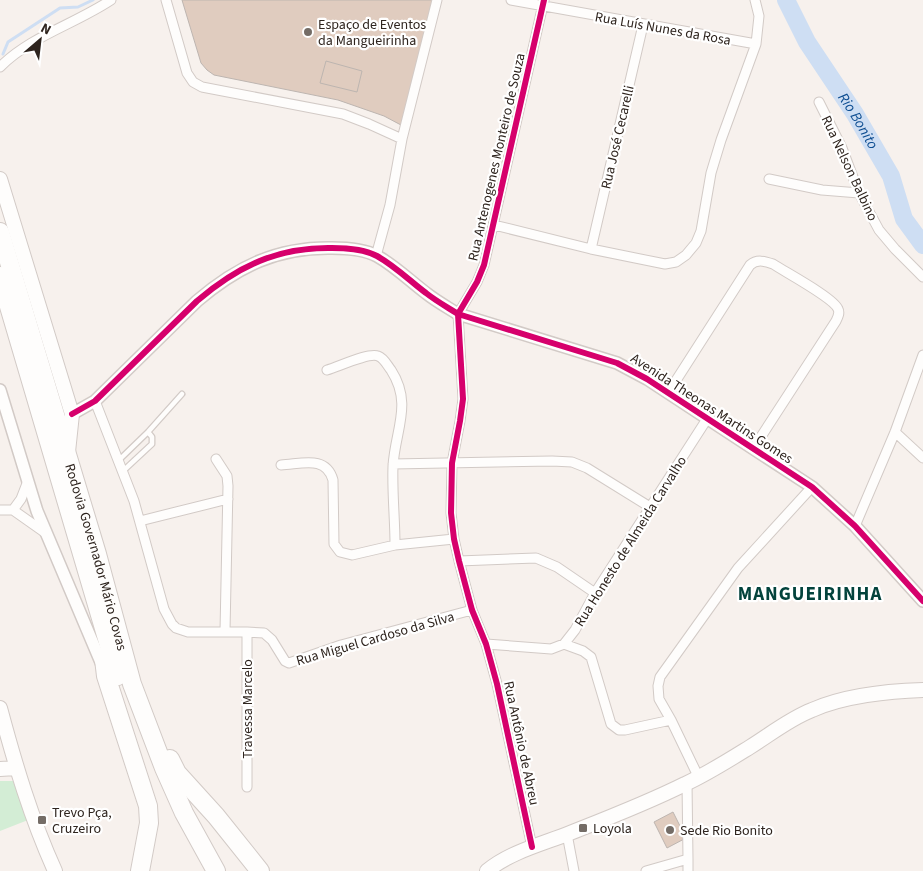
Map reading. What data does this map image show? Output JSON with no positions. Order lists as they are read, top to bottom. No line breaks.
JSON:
{"streets":{"highway":["Rodovia Governador Mário Covas"],"street":["Rua Luís Nunes da Rosa","Rua José Cecarelli","Rua Antenogenes Monteiro de Souza","Rua Nelson Balbino","Avenida Theonas Martins Gomes","Rua Honesto de Almeida Carvalho","Rua Miguel Cardoso da Silva","Travessa Marcelo","Rua Antônio de Abreu"]},"crossings":[["Rua Luís Nunes da Rosa","Rua José Cecarelli"],["Rua Luís Nunes da Rosa","Rua Antenogenes Monteiro de Souza"],["Rua Antenogenes Monteiro de Souza","Avenida Theonas Martins Gomes"],["Rua Antenogenes Monteiro de Souza","Rua Antônio de Abreu"],["Avenida Theonas Martins Gomes","Rua Honesto de Almeida Carvalho"],["Avenida Theonas Martins Gomes","Rua Miguel Cardoso da Silva"],["Avenida Theonas Martins Gomes","Rua Antônio de Abreu"],["Rua Miguel Cardoso da Silva","Travessa Marcelo"],["Rua Miguel Cardoso da Silva","Rua Antônio de Abreu"]],"districts":["MANGUEIRINHA"],"water":["Rio Bonito"],"places":{"other":["Espaço de Eventos da Mangueirinha","Sede Rio Bonito"],"transit":["Trevo Pça, Cruzeiro","Loyola"]},"north":"top right"}
